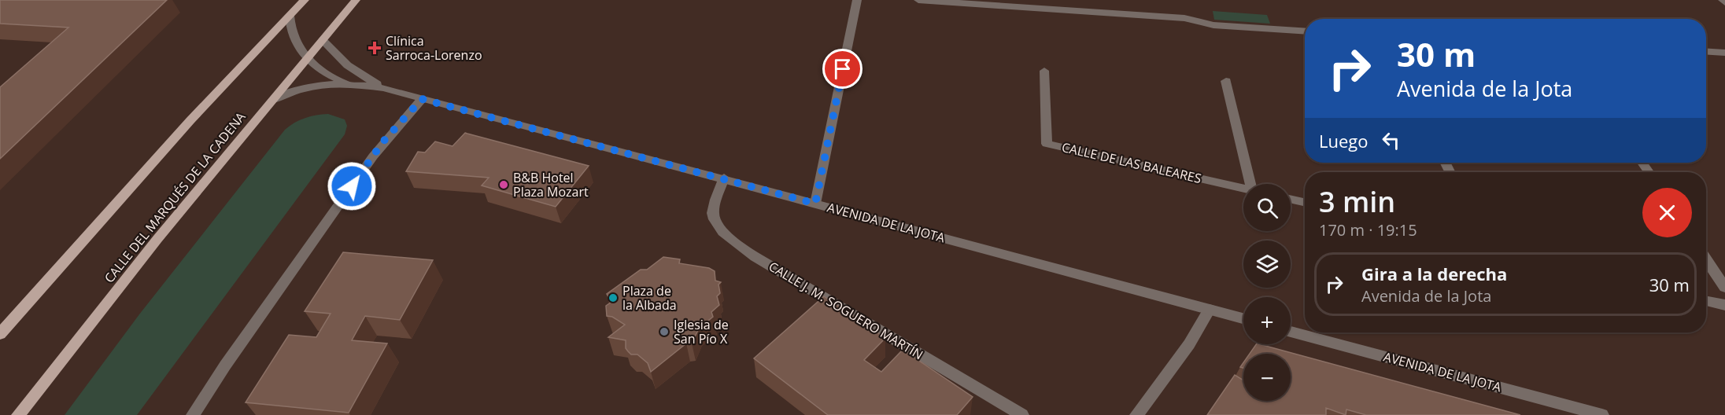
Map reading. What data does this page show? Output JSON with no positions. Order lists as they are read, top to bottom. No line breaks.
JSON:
{"streets":{"main road":["CALLE DEL MARQUÉS DE LA CADENA"],"street":["CALLE DE LAS BALEARES","AVENIDA DE LA JOTA","CALLE J. M. SOGUERO MARTÍN"]},"crossings":[["CALLE DEL MARQUÉS DE LA CADENA","AVENIDA DE LA JOTA"],["AVENIDA DE LA JOTA","CALLE J. M. SOGUERO MARTÍN"]],"places":{"health":["Clínica Sarroca-Lorenzo"],"other":["B&B Hotel Plaza Mozart","Plaza de la Albada","Iglesia de San Pío X"]},"page":{"turn":["30 m","Avenida de la Jota"],"then":"Luego","heading":["3 min","170 m · 19:15"],"map_buttons":["+","−"],"list":[{"name":"Gira a la derecha","note":"Avenida de la Jota","value":"30 m"}]}}
